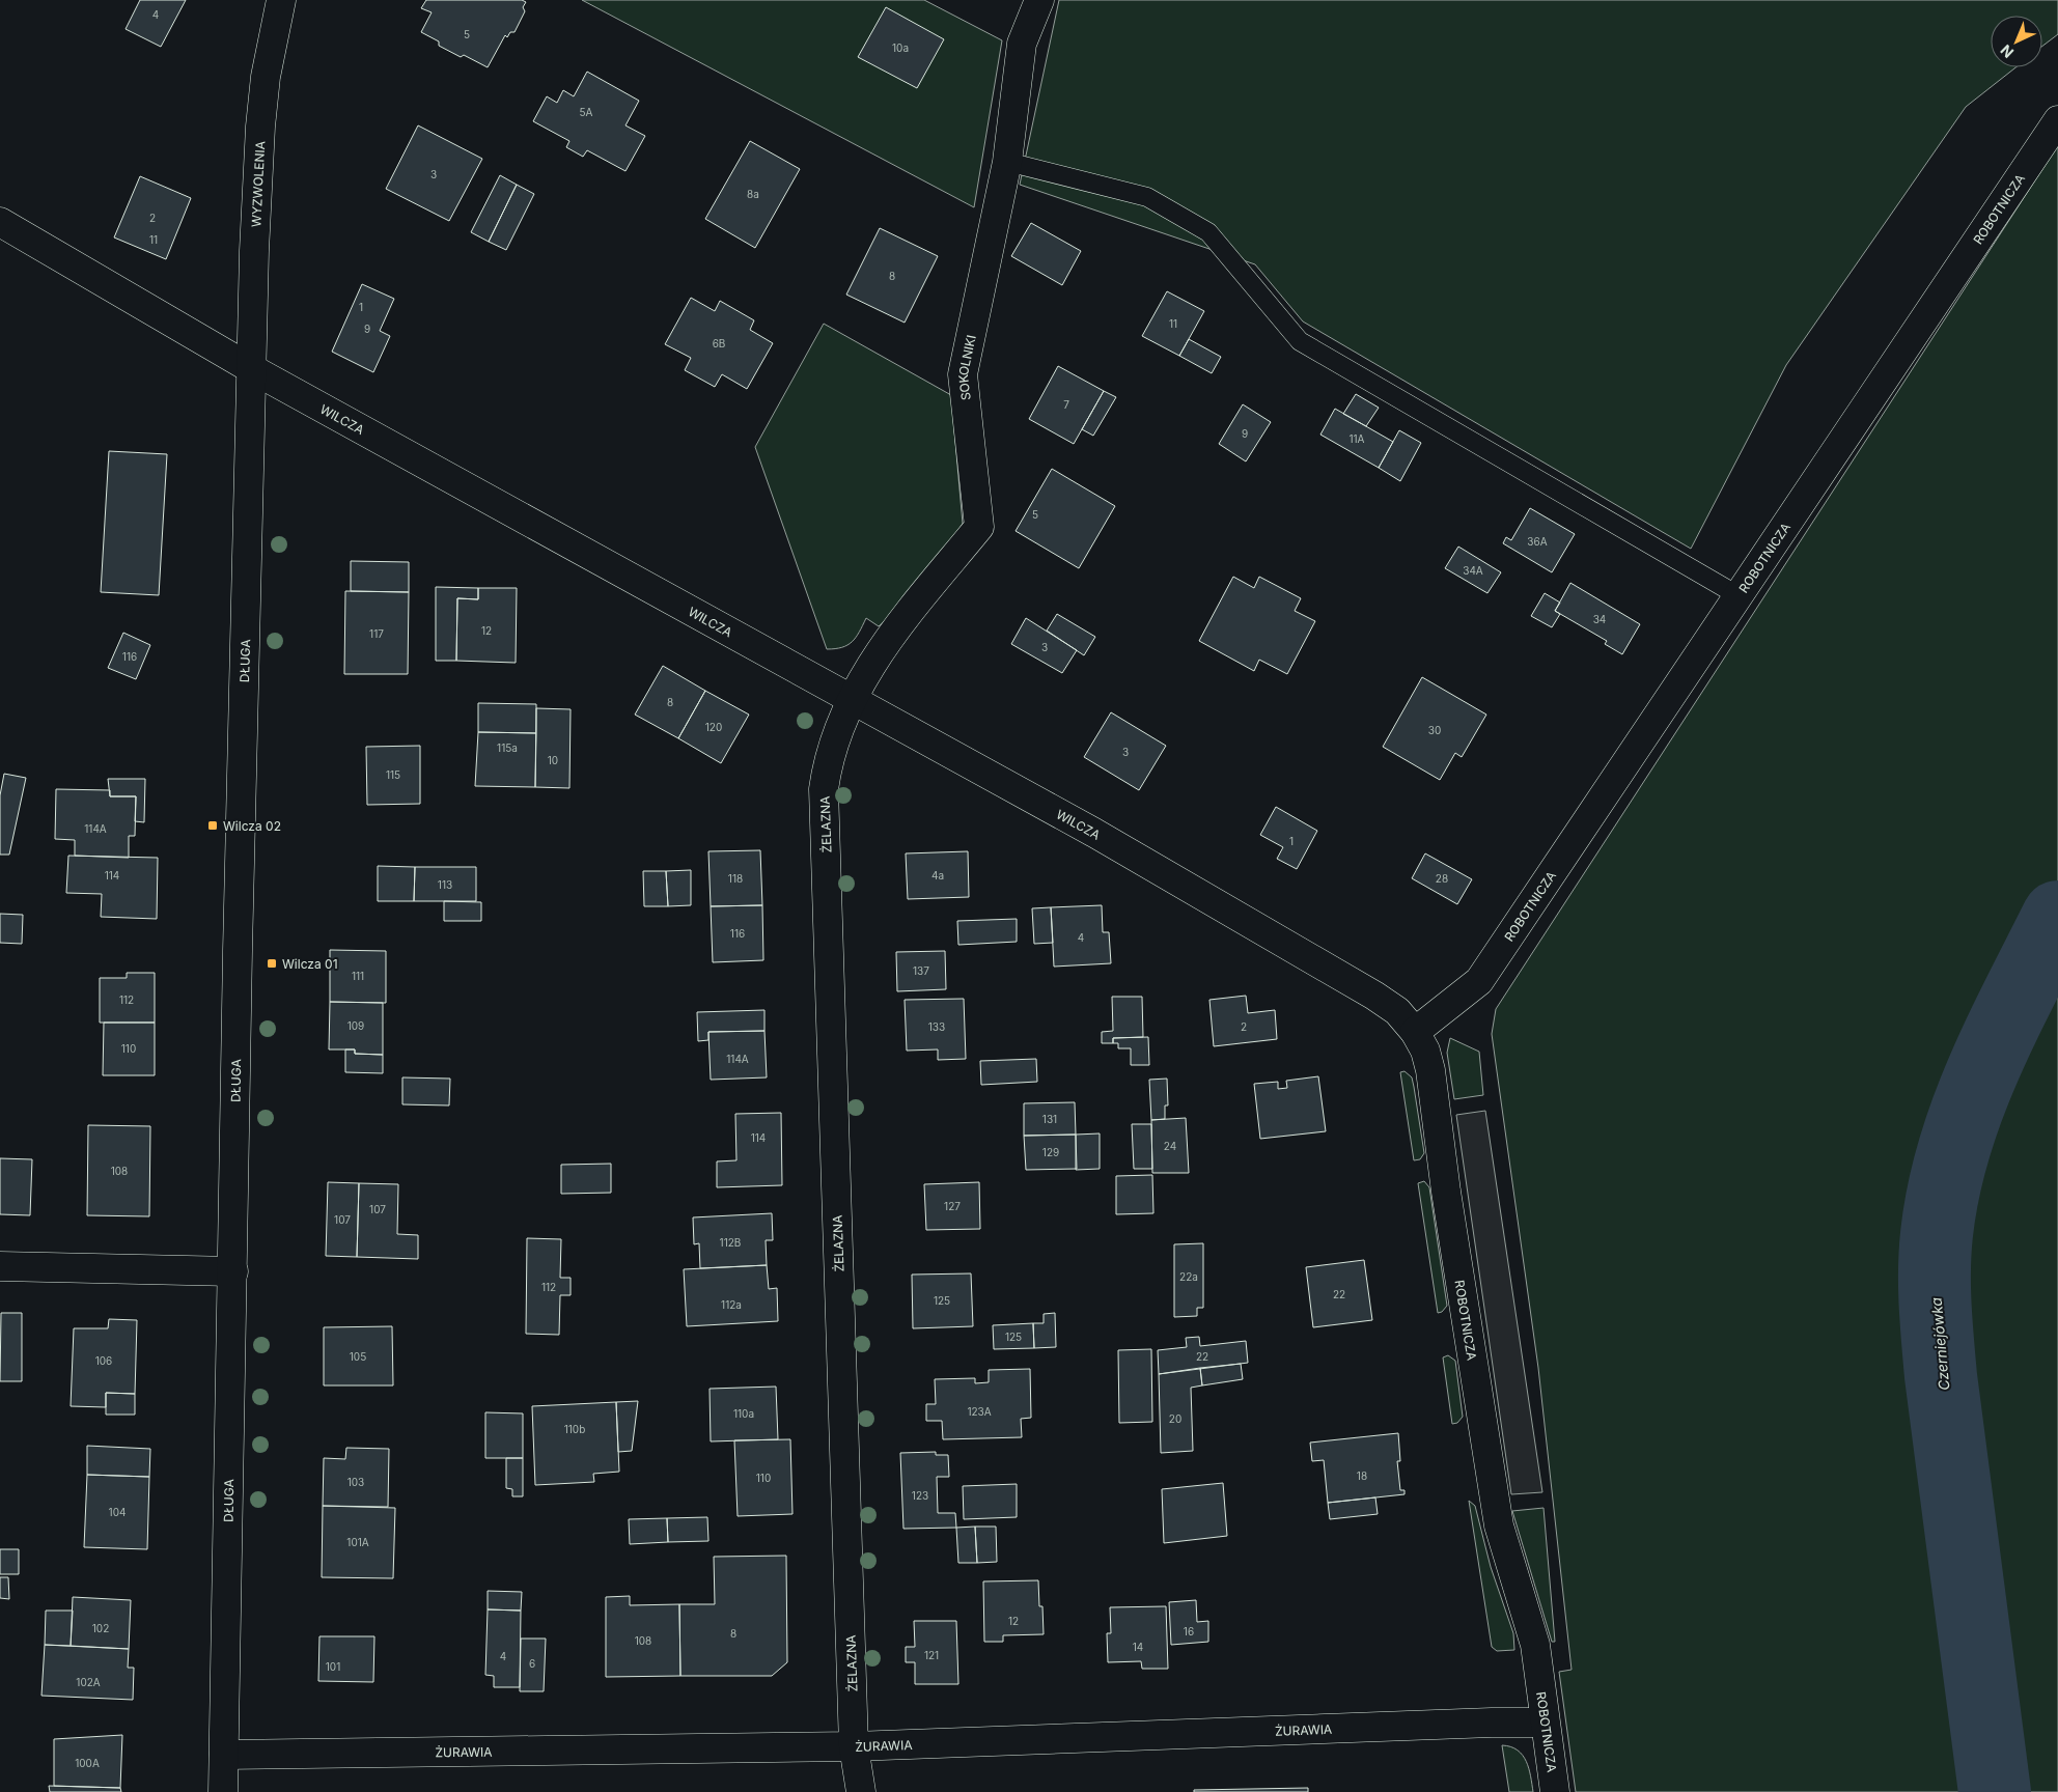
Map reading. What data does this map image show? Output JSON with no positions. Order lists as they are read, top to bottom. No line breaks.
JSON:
{"streets":{"street":["WYZWOLENIA","ROBOTNICZA","SOKOLNIKI","WILCZA","DŁUGA","ŻELAZNA","ŻURAWIA"]},"crossings":[["WYZWOLENIA","WILCZA"],["WYZWOLENIA","DŁUGA"],["ROBOTNICZA","WILCZA"],["ROBOTNICZA","ŻURAWIA"],["SOKOLNIKI","WILCZA"],["SOKOLNIKI","ŻELAZNA"],["WILCZA","DŁUGA"],["WILCZA","ŻELAZNA"],["DŁUGA","ŻURAWIA"],["ŻELAZNA","ŻURAWIA"]],"water":["Czerniejówka"],"places":{"transit":["Wilcza 02","Wilcza 01"]},"house_numbers":["4","5","10a","5A","3","8a","2","11","8","1","11","9","6B","7","9","11A","5","36A","34A","34","12","117","3","116","8","120","30","115a","3","10","115","114A","1","114","4a","118","28","113","116","4","137","111","112","109","133","2","110","114A","131","114","24","129","108","127","107","107","112B","22a","112","22","125","112a","125","105","22","106","123A","110a","20","110b","18","110","103","123","104","101A","12","102","16","8","108","14","121","4","6","101","102A","100A"],"north":"bottom left"}
